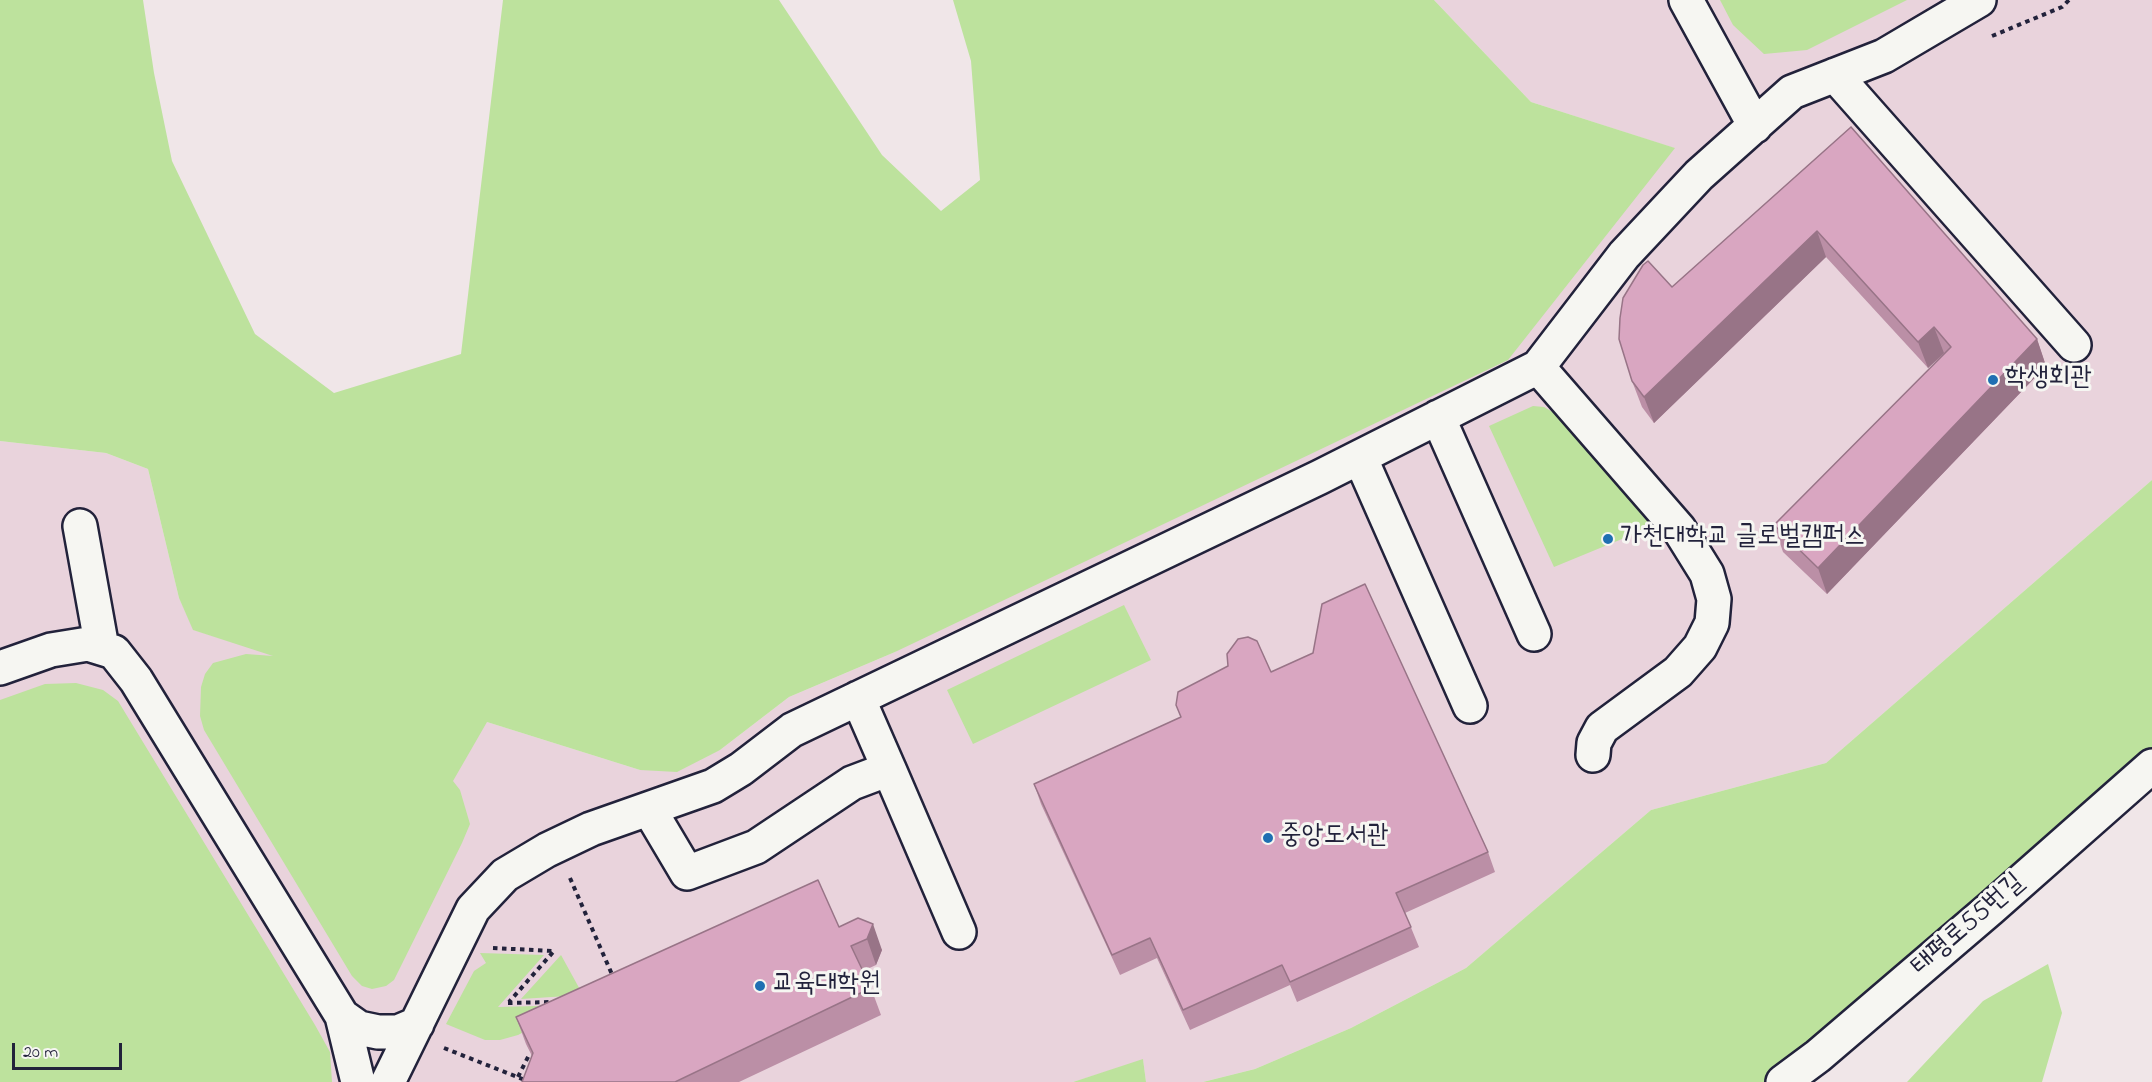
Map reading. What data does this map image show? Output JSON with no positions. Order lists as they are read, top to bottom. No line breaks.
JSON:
{"streets":{"lane":["태평로55번길"]},"places":["학생회관","가천대학교 글로벌캠퍼스","중앙도서관","교육대학원"],"scale_bar":"20 m"}
